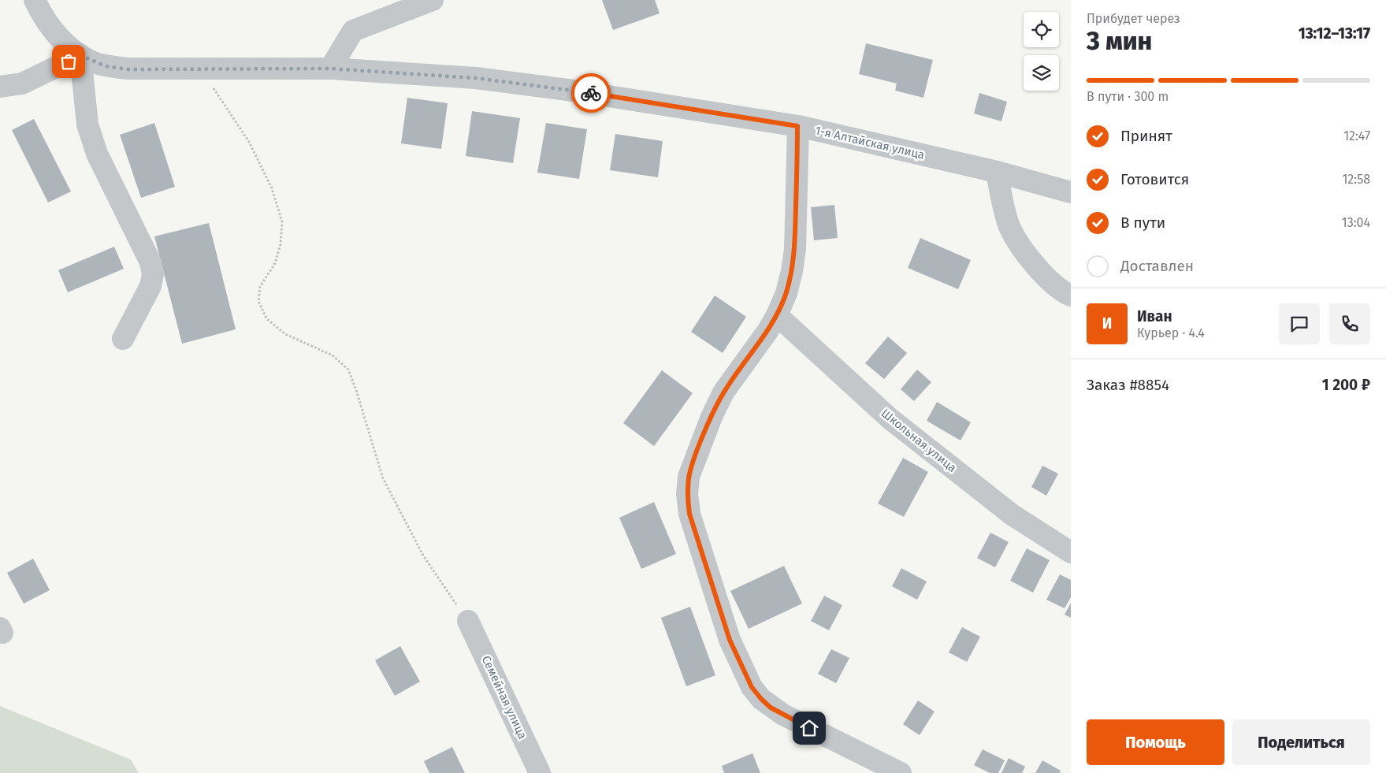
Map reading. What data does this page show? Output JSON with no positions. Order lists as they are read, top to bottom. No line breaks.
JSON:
{"streets":{"street":["1-я Алтайская улица","Школьная улица","Семейная улица"]},"page":{"heading":["3 мин","Прибудет через","13:12–13:17"],"panel":["Иван","Курьер · 4.4","Заказ #8854","1 200 ₽"],"bar":"В пути · 300 m","list":[["Принят","12:47"],["Готовится","12:58"],["В пути","13:04"],"Доставлен"],"round":"И","buttons":["Помощь","Поделиться"]}}
